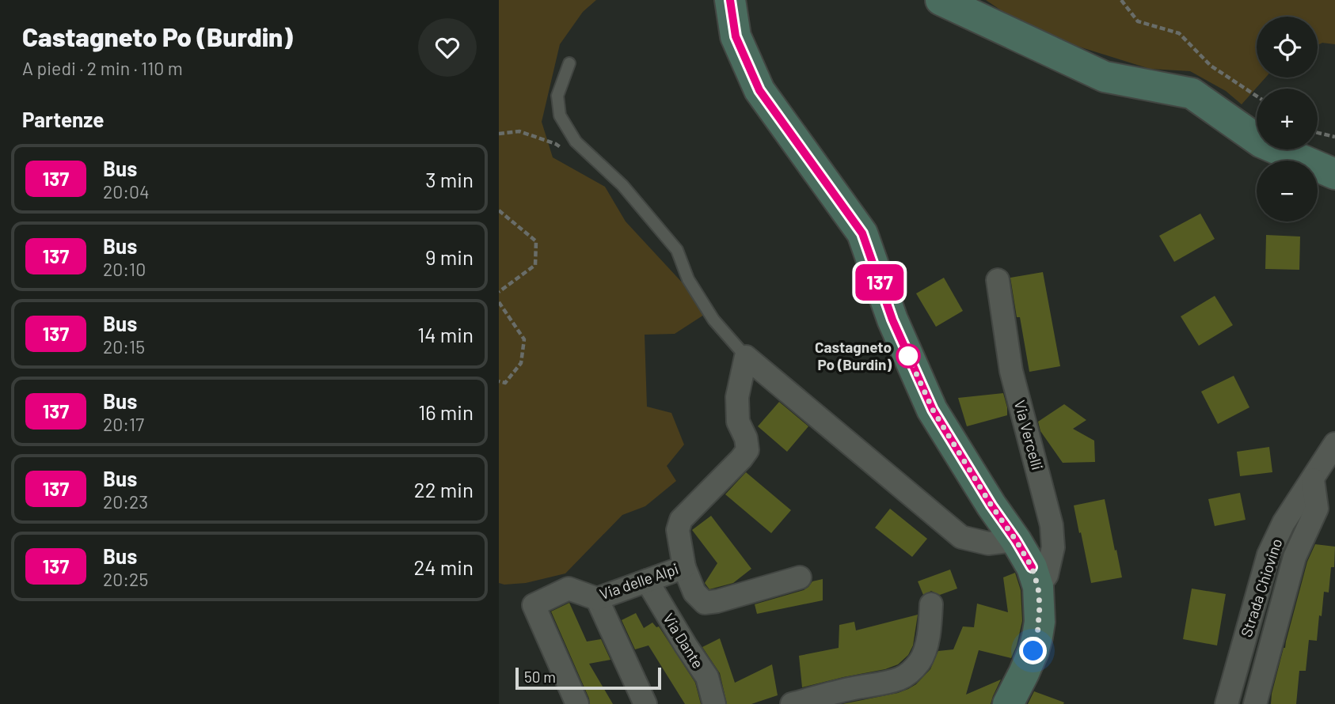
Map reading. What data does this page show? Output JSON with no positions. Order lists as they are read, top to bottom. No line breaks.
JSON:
{"streets":{"street":["Via Vercelli","Via delle Alpi","Strada Chiovino","Via Dante"]},"crossings":[["Via delle Alpi","Via Dante"]],"places":["Castagneto Po (Burdin)"],"lines":["bus line 137"],"scale_bar":"50 m","page":{"heading":[["Castagneto Po (Burdin)","A piedi · 2 min · 110 m"],"Partenze"],"on_map":"137","map_buttons":["+","−"],"list":[{"mark":"137","name":"Bus","note":"20:04","value":"3 min"},{"mark":"137","name":"Bus","note":"20:10","value":"9 min"},{"mark":"137","name":"Bus","note":"20:15","value":"14 min"},{"mark":"137","name":"Bus","note":"20:17","value":"16 min"},{"mark":"137","name":"Bus","note":"20:23","value":"22 min"},{"mark":"137","name":"Bus","note":"20:25","value":"24 min"}],"scale":"50 m"}}
